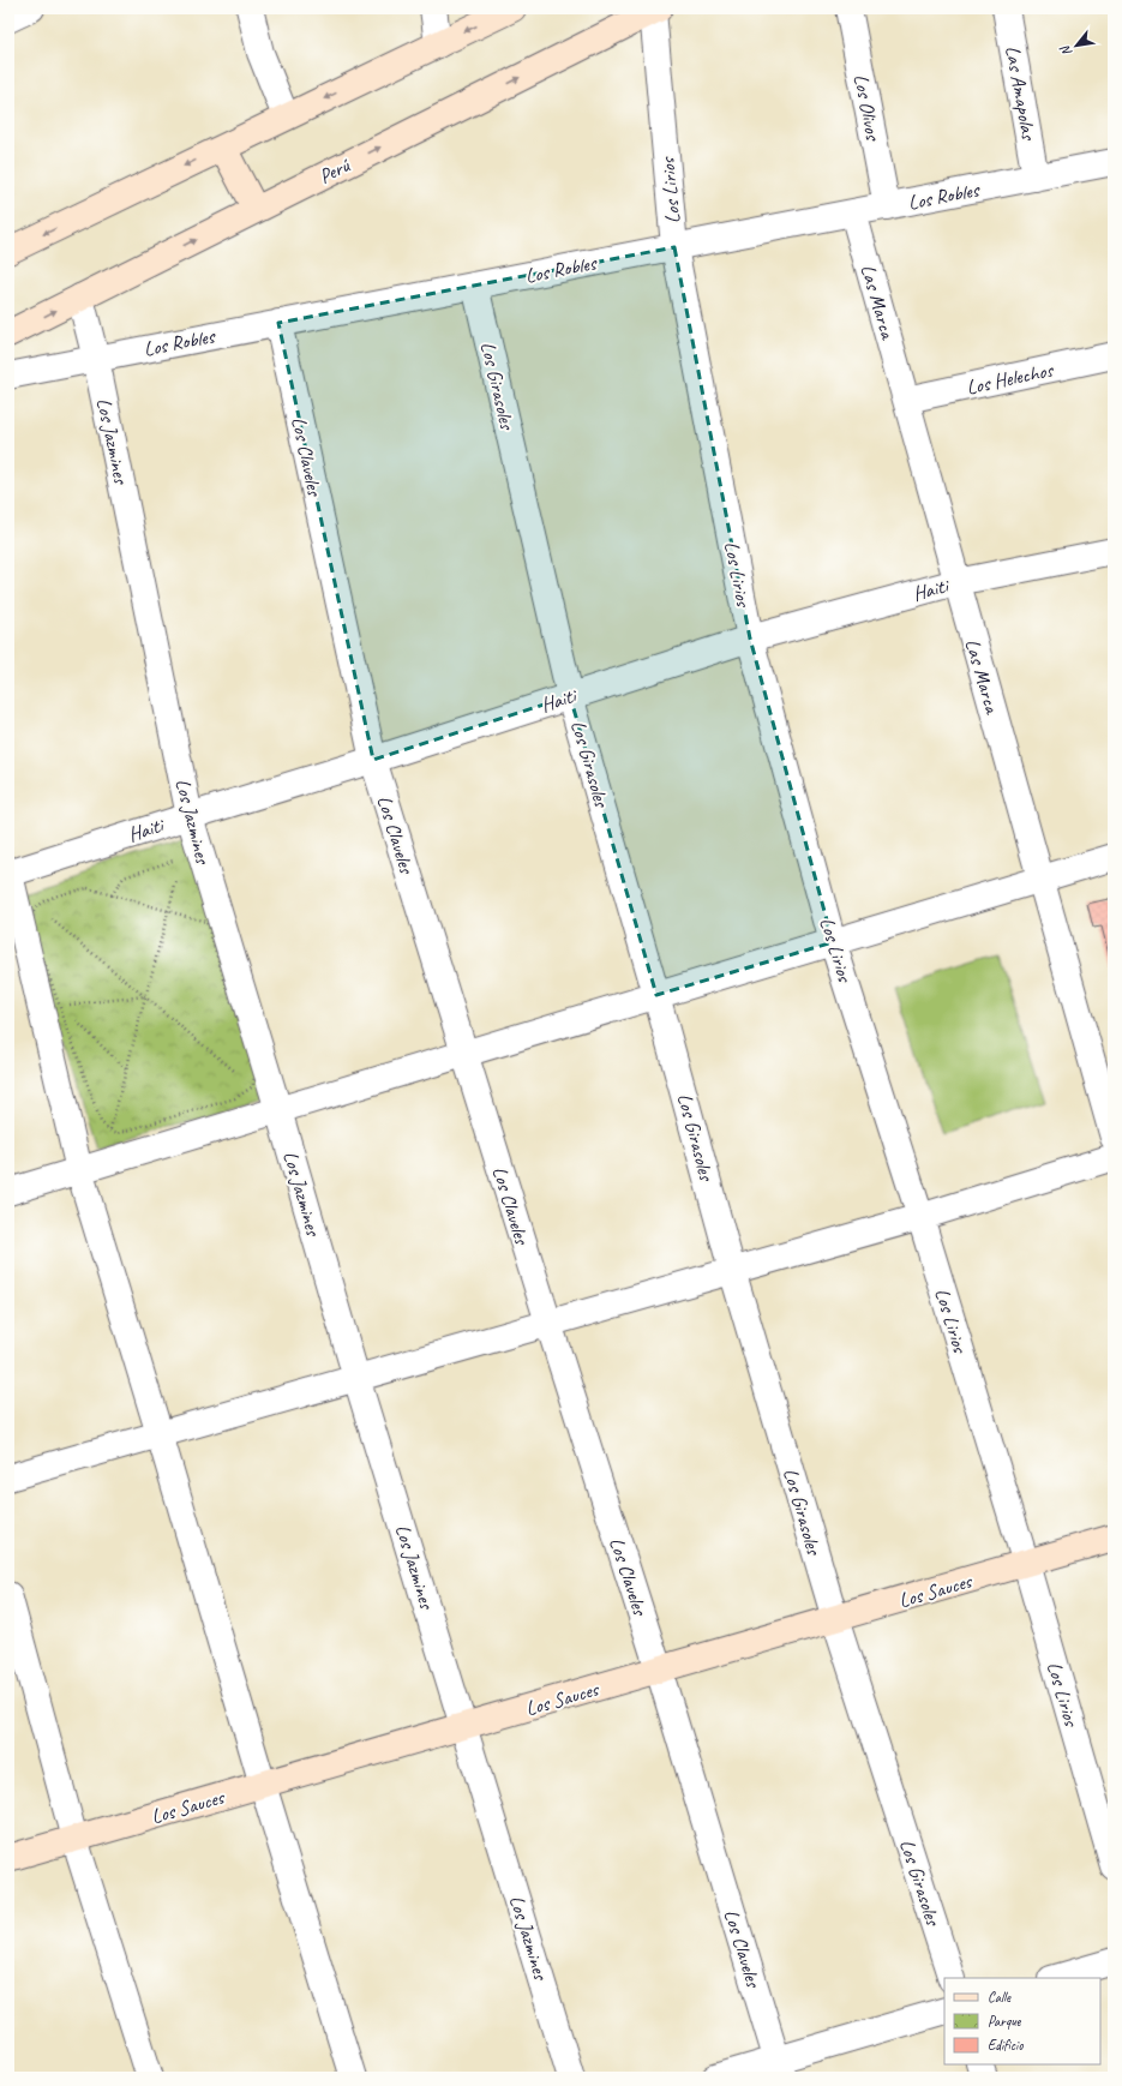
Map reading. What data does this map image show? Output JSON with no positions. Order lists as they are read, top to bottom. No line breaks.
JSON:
{"streets":{"main road":["Perú","Los Sauces"],"street":["Las Amapolas","Los Olivos","Los Lirios","Los Robles","Las Marca","Los Helechos","Los Girasoles","Los Jazmines","Los Claveles","Haiti"]},"crossings":[["Las Amapolas","Los Robles"],["Los Olivos","Los Robles"],["Perú","Los Lirios"],["Perú","Los Jazmines"],["Los Lirios","Los Robles"],["Los Lirios","Haiti"],["Los Lirios","Los Sauces"],["Los Robles","Las Marca"],["Los Robles","Los Girasoles"],["Los Robles","Los Jazmines"],["Los Robles","Los Claveles"],["Las Marca","Los Helechos"],["Las Marca","Haiti"],["Los Girasoles","Haiti"],["Los Girasoles","Los Sauces"],["Los Jazmines","Haiti"],["Los Jazmines","Los Sauces"],["Los Claveles","Haiti"],["Los Claveles","Los Sauces"]],"legend":["Calle","Parque","Edificio"],"north":"bottom left"}
